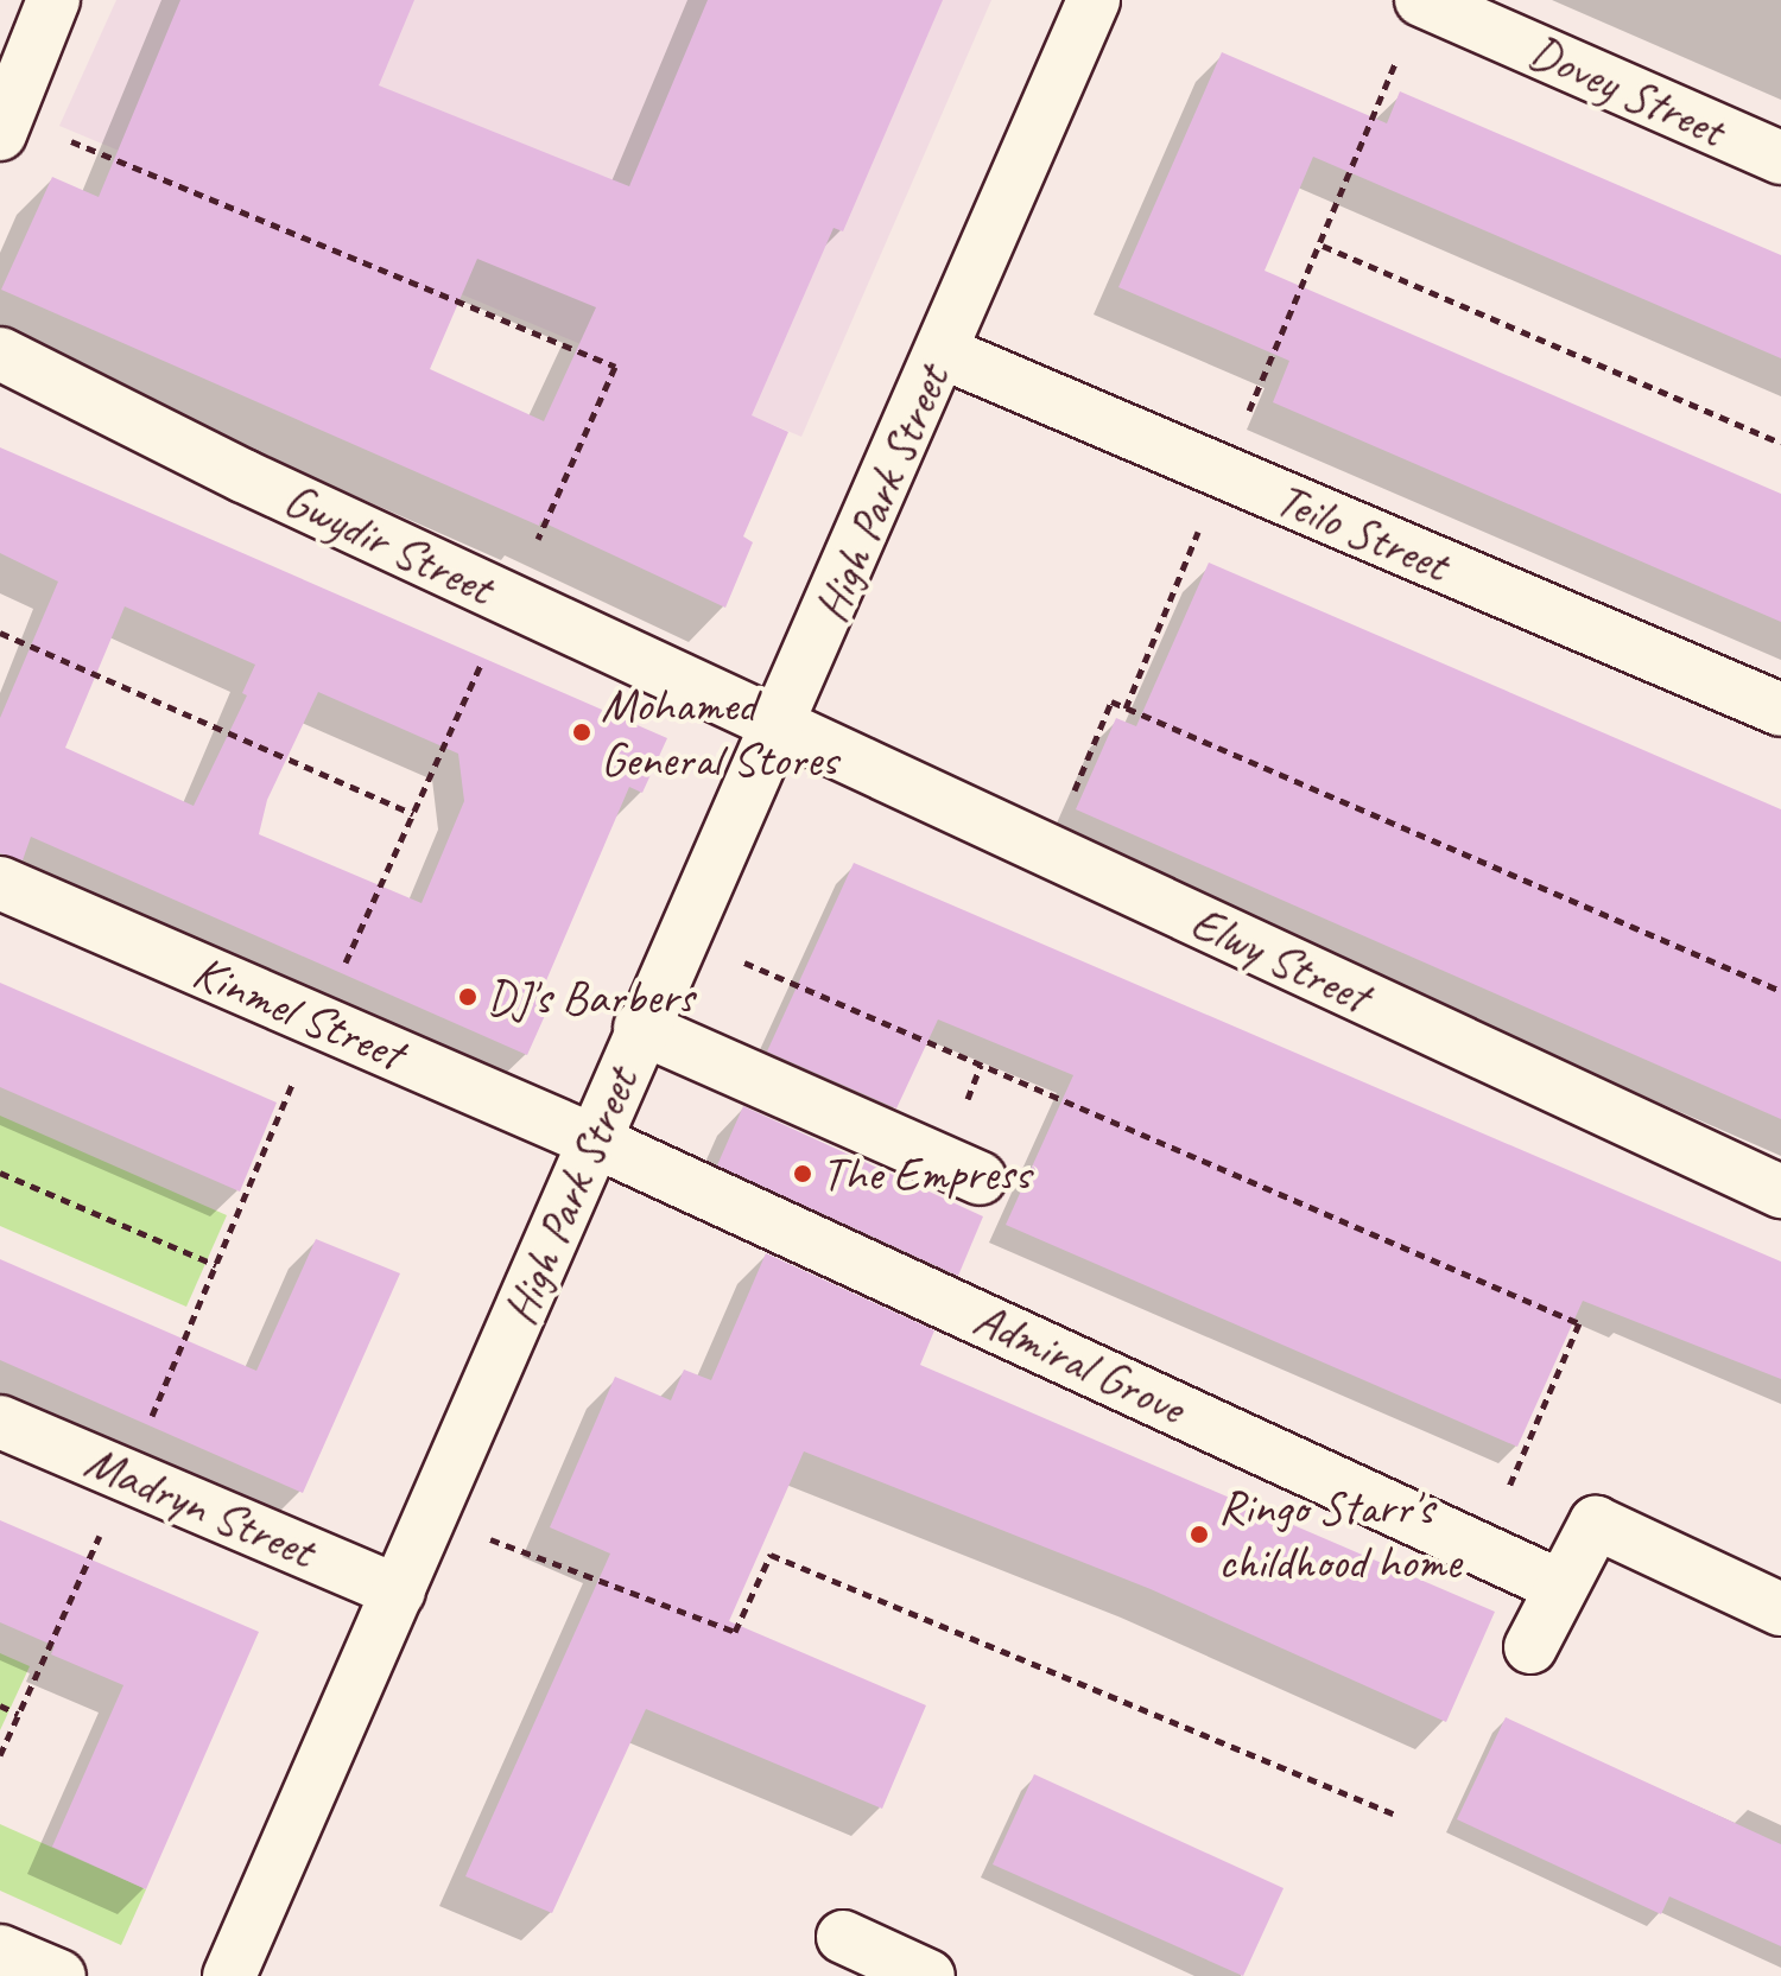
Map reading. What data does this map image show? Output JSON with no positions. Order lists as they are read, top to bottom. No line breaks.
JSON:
{"streets":{"street":["Dovey Street","High Park Street","Teilo Street","Gwydir Street","Elwy Street","Kinmel Street","Admiral Grove","Madryn Street"]},"crossings":[["High Park Street","Teilo Street"],["High Park Street","Gwydir Street"],["High Park Street","Elwy Street"],["High Park Street","Kinmel Street"],["High Park Street","Admiral Grove"],["High Park Street","Madryn Street"],["Gwydir Street","Elwy Street"],["Kinmel Street","Admiral Grove"]],"places":["Mohamed General Stores","DJ's Barbers","The Empress","Ringo Starr's childhood home"]}
